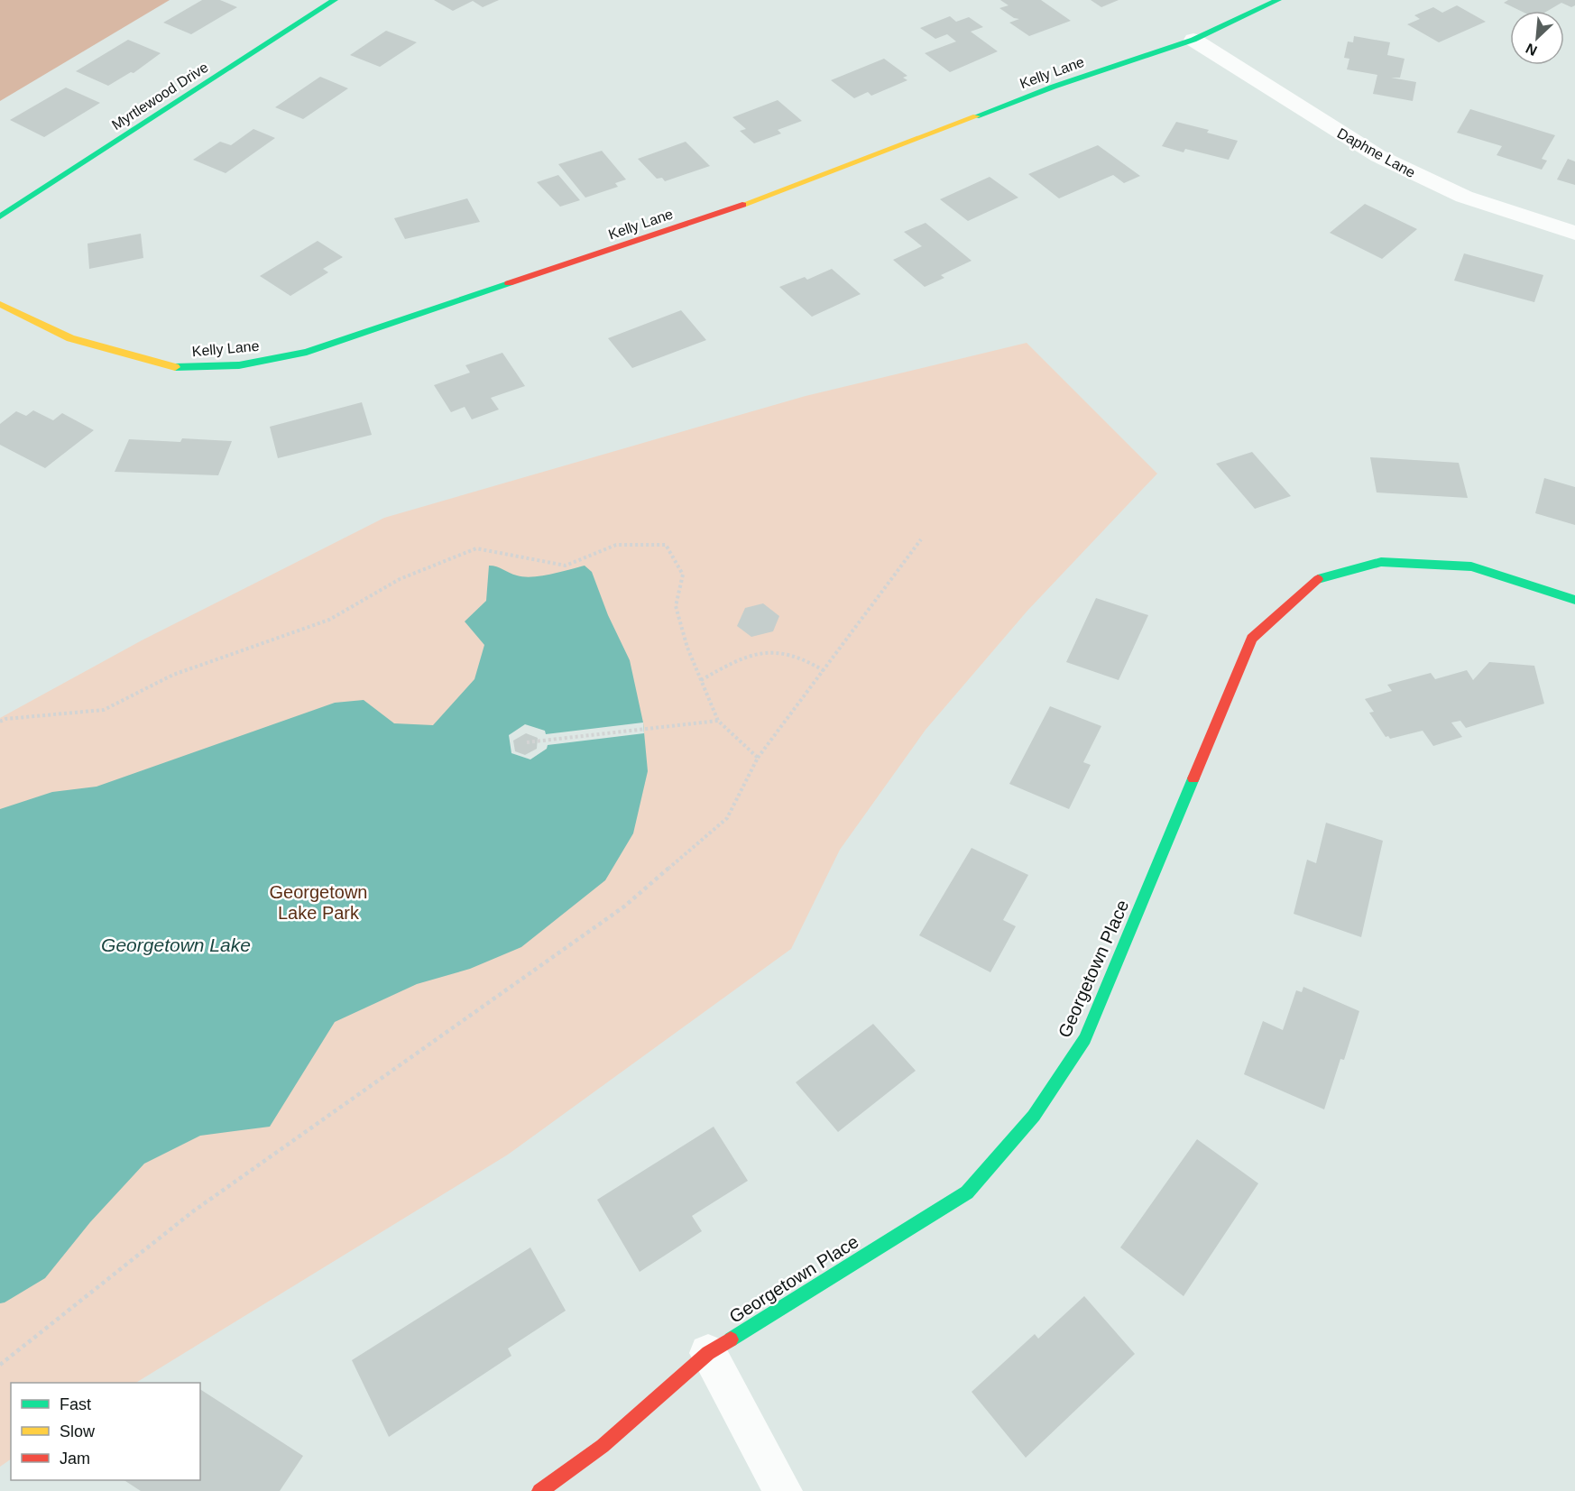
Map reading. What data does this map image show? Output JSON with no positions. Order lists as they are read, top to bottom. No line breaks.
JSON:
{"streets":{"street":["Kelly Lane","Myrtlewood Drive","Daphne Lane","Georgetown Place"]},"crossings":[["Kelly Lane","Daphne Lane"]],"water":["Georgetown Lake"],"parks":["Georgetown Lake Park"],"legend":["Fast","Slow","Jam"],"north":"bottom left"}
